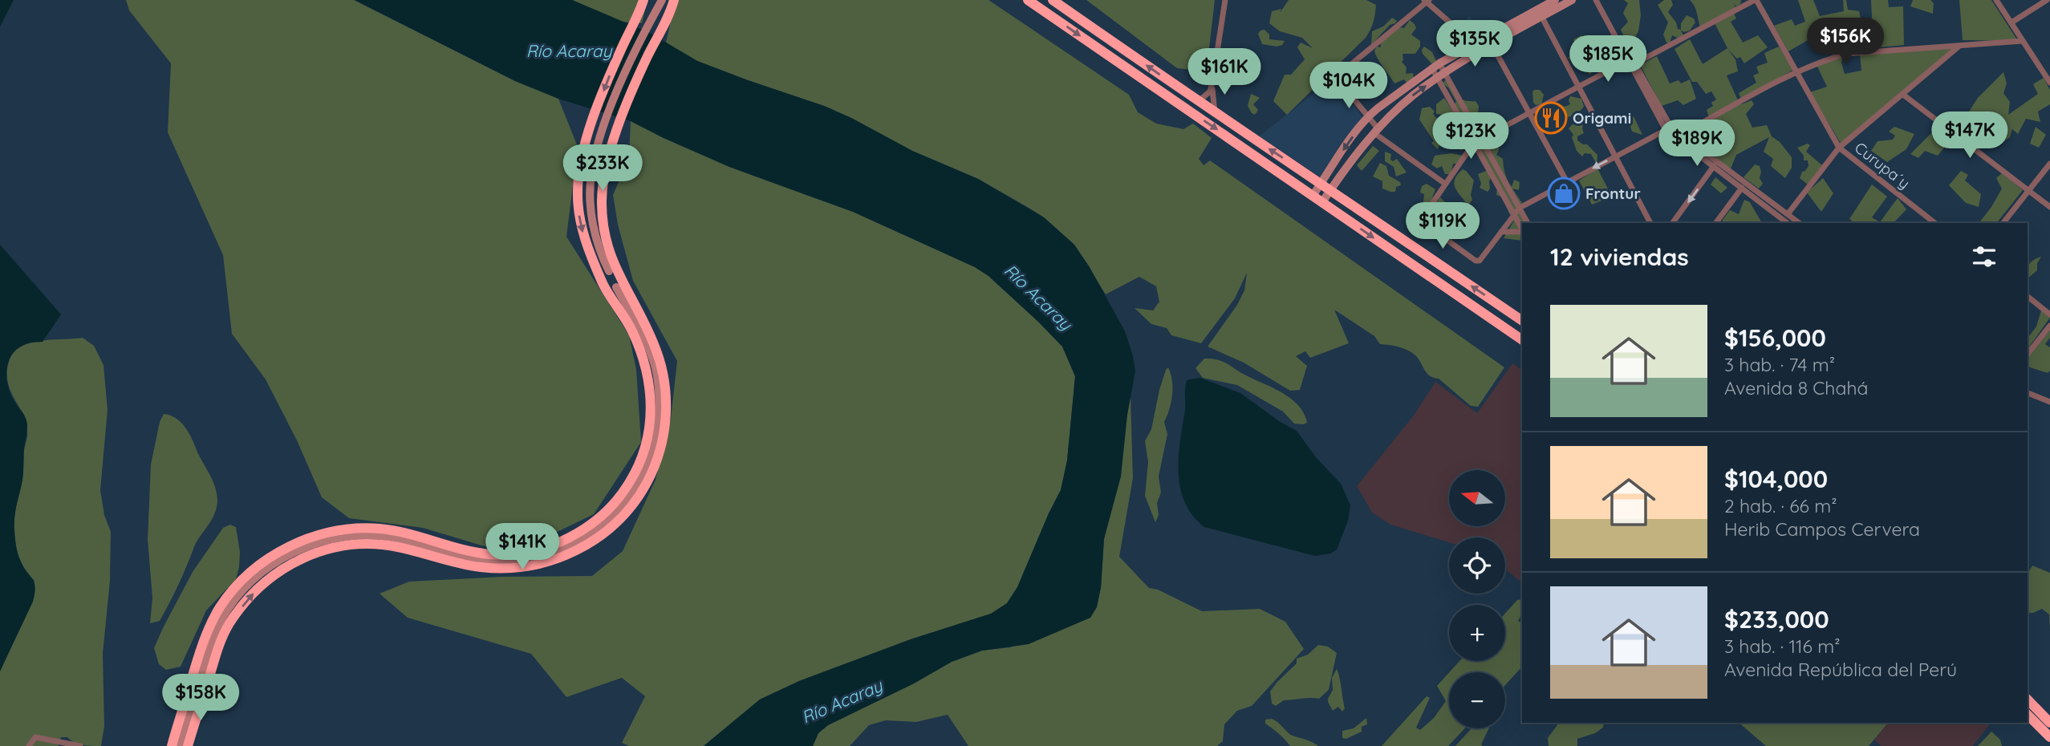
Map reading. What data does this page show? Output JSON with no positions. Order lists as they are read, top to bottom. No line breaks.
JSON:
{"streets":{"street":["Curupa´y"]},"water":["Río Acaray"],"places":{"restaurant":["Origami"],"shop":["Frontur"]},"north":"left","page":{"price":["$156K","$135K","$185K","$161K","$104K","$147K","$123K","$189K","$233K","$119K","$141K","$158K"],"heading":"12 viviendas","list":[{"name":"$156,000","note":"3 hab. · 74 m² · Avenida 8 Chahá"},{"name":"$104,000","note":"2 hab. · 66 m² · Herib Campos Cervera"},{"name":"$233,000","note":"3 hab. · 116 m² · Avenida República del Perú"}],"map_buttons":["+","−"]}}
